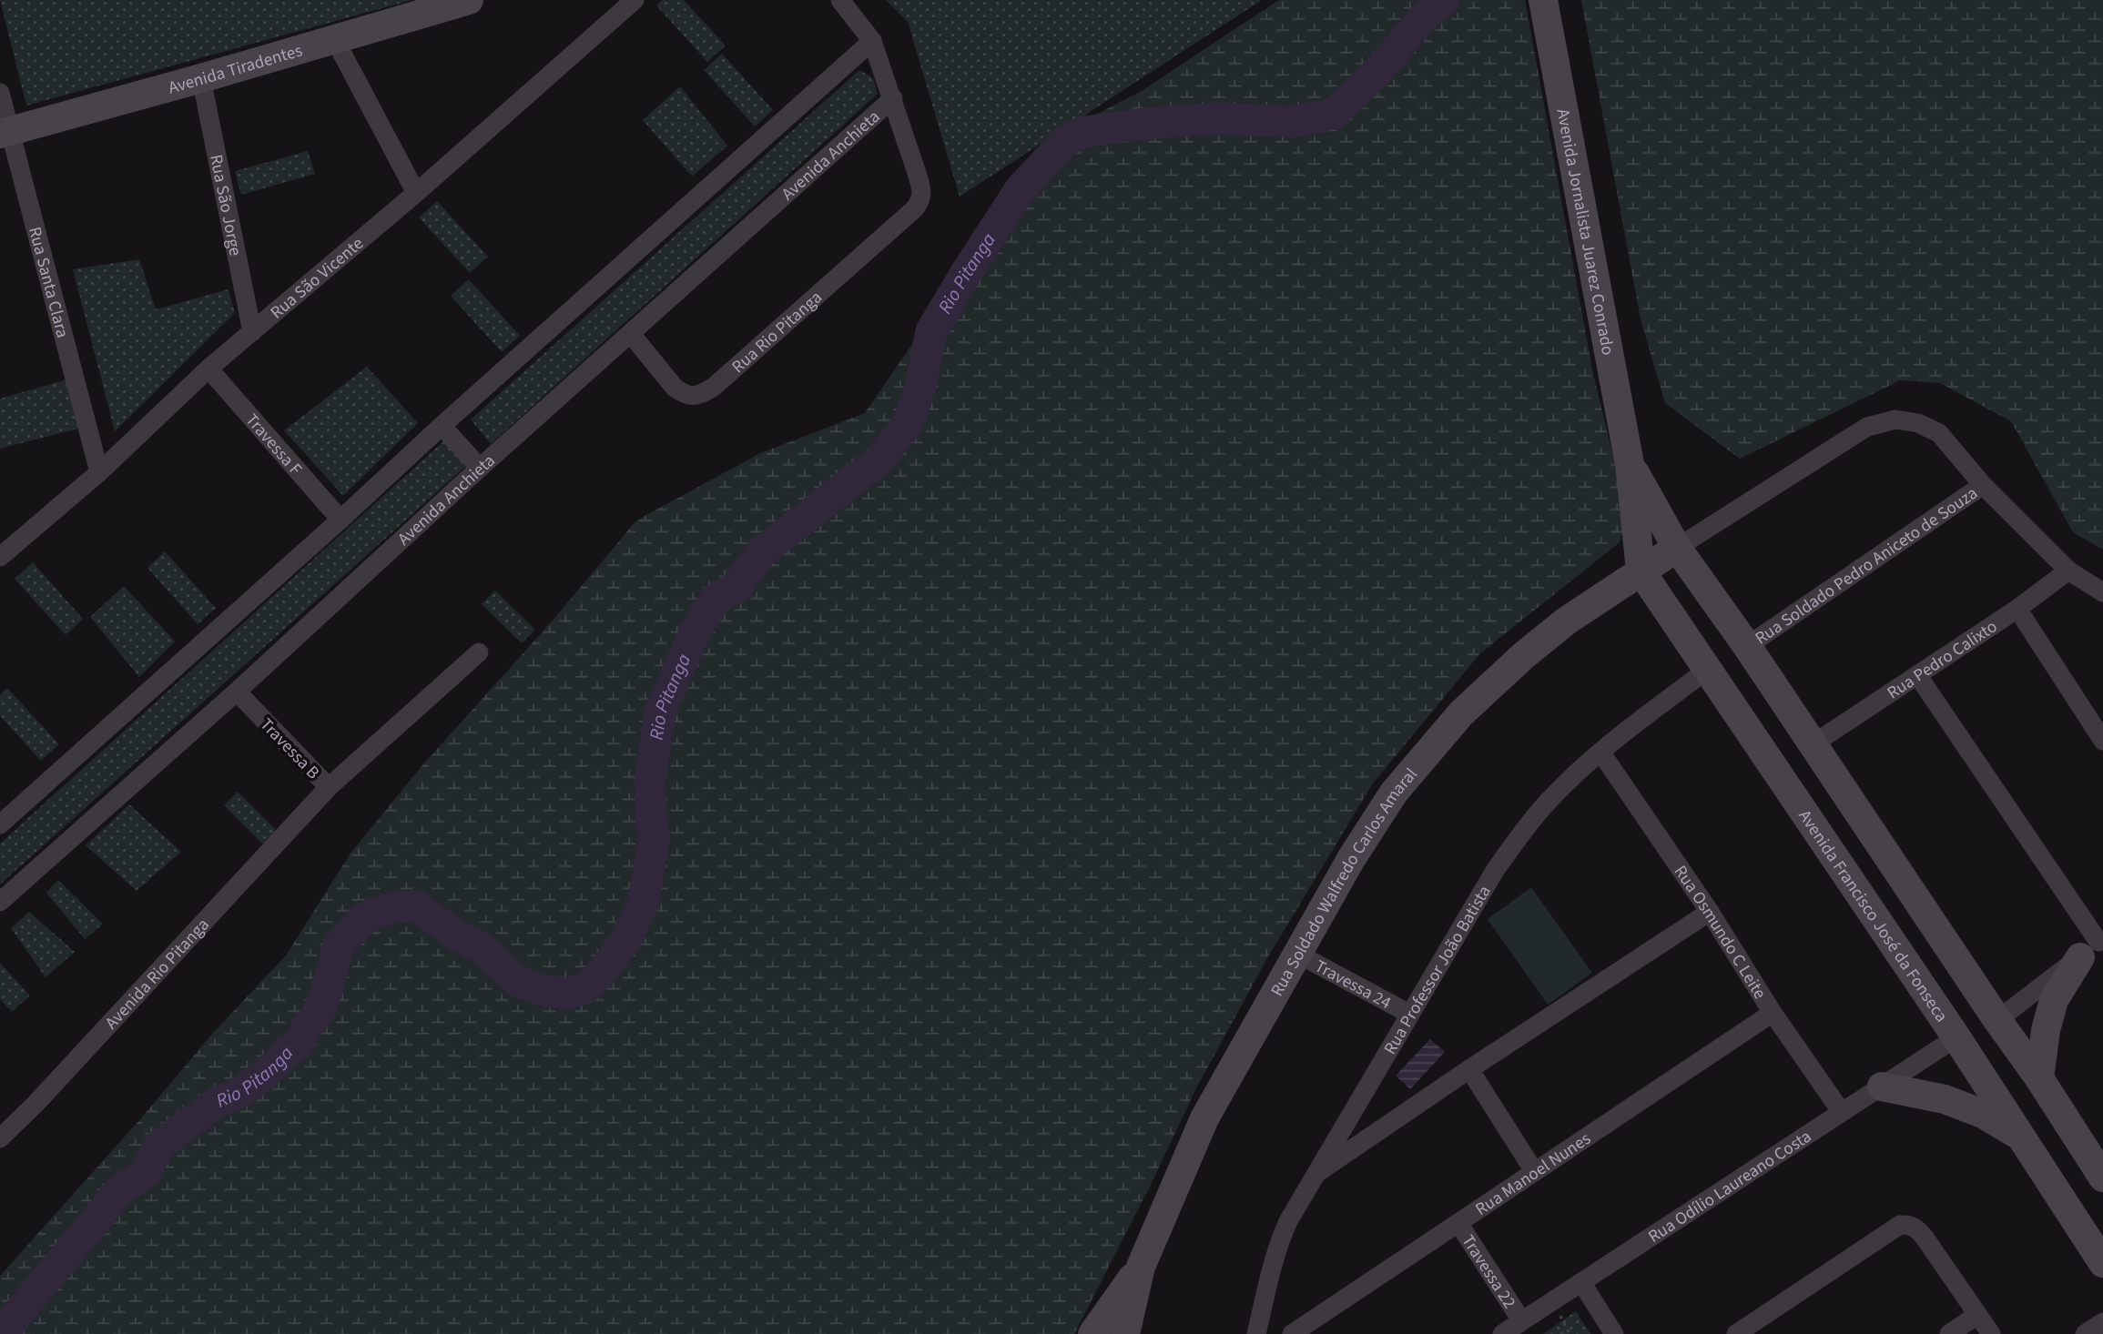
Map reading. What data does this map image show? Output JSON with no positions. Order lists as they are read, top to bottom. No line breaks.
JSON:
{"streets":{"main road":["Avenida Tiradentes","Avenida Jornalista Juarez Conrado","Rua Soldado Walfredo Carlos Amaral","Avenida Francisco José da Fonseca"],"street":["Avenida Anchieta","Rua São Jorge","Rua São Vicente","Rua Santa Clara","Rua Rio Pitanga","Travessa F","Rua Soldado Pedro Aniceto de Souza","Rua Pedro Calixto","Travessa B","Rua Osmundo C Leite","Rua Professor João Batista","Avenida Rio Pitanga","Travessa 24","Rua Manoel Nunes","Rua Odílio Laureano Costa","Travessa 22"]},"crossings":[["Avenida Tiradentes","Rua São Jorge"],["Avenida Tiradentes","Rua Santa Clara"],["Avenida Anchieta","Rua Rio Pitanga"],["Avenida Anchieta","Travessa B"],["Rua São Jorge","Rua São Vicente"],["Avenida Jornalista Juarez Conrado","Rua Soldado Walfredo Carlos Amaral"],["Avenida Jornalista Juarez Conrado","Avenida Francisco José da Fonseca"],["Rua São Vicente","Rua Santa Clara"],["Rua São Vicente","Travessa F"],["Travessa B","Avenida Rio Pitanga"],["Rua Soldado Walfredo Carlos Amaral","Avenida Francisco José da Fonseca"],["Rua Soldado Walfredo Carlos Amaral","Travessa 24"],["Avenida Francisco José da Fonseca","Rua Professor João Batista"],["Avenida Francisco José da Fonseca","Rua Odílio Laureano Costa"],["Rua Osmundo C Leite","Rua Professor João Batista"],["Rua Osmundo C Leite","Rua Manoel Nunes"],["Rua Osmundo C Leite","Rua Odílio Laureano Costa"],["Rua Professor João Batista","Travessa 24"],["Rua Manoel Nunes","Travessa 22"],["Rua Odílio Laureano Costa","Travessa 22"]],"water":["Rio Pitanga"]}
